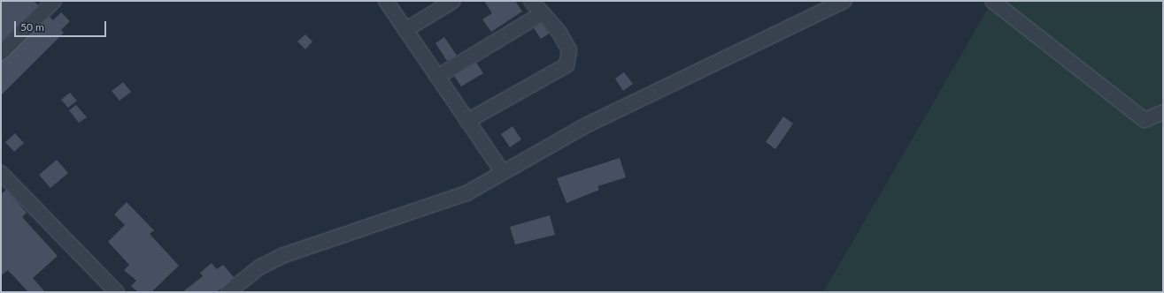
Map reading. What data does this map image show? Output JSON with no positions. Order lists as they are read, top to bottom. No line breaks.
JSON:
{"scale_bar":"50 m"}
